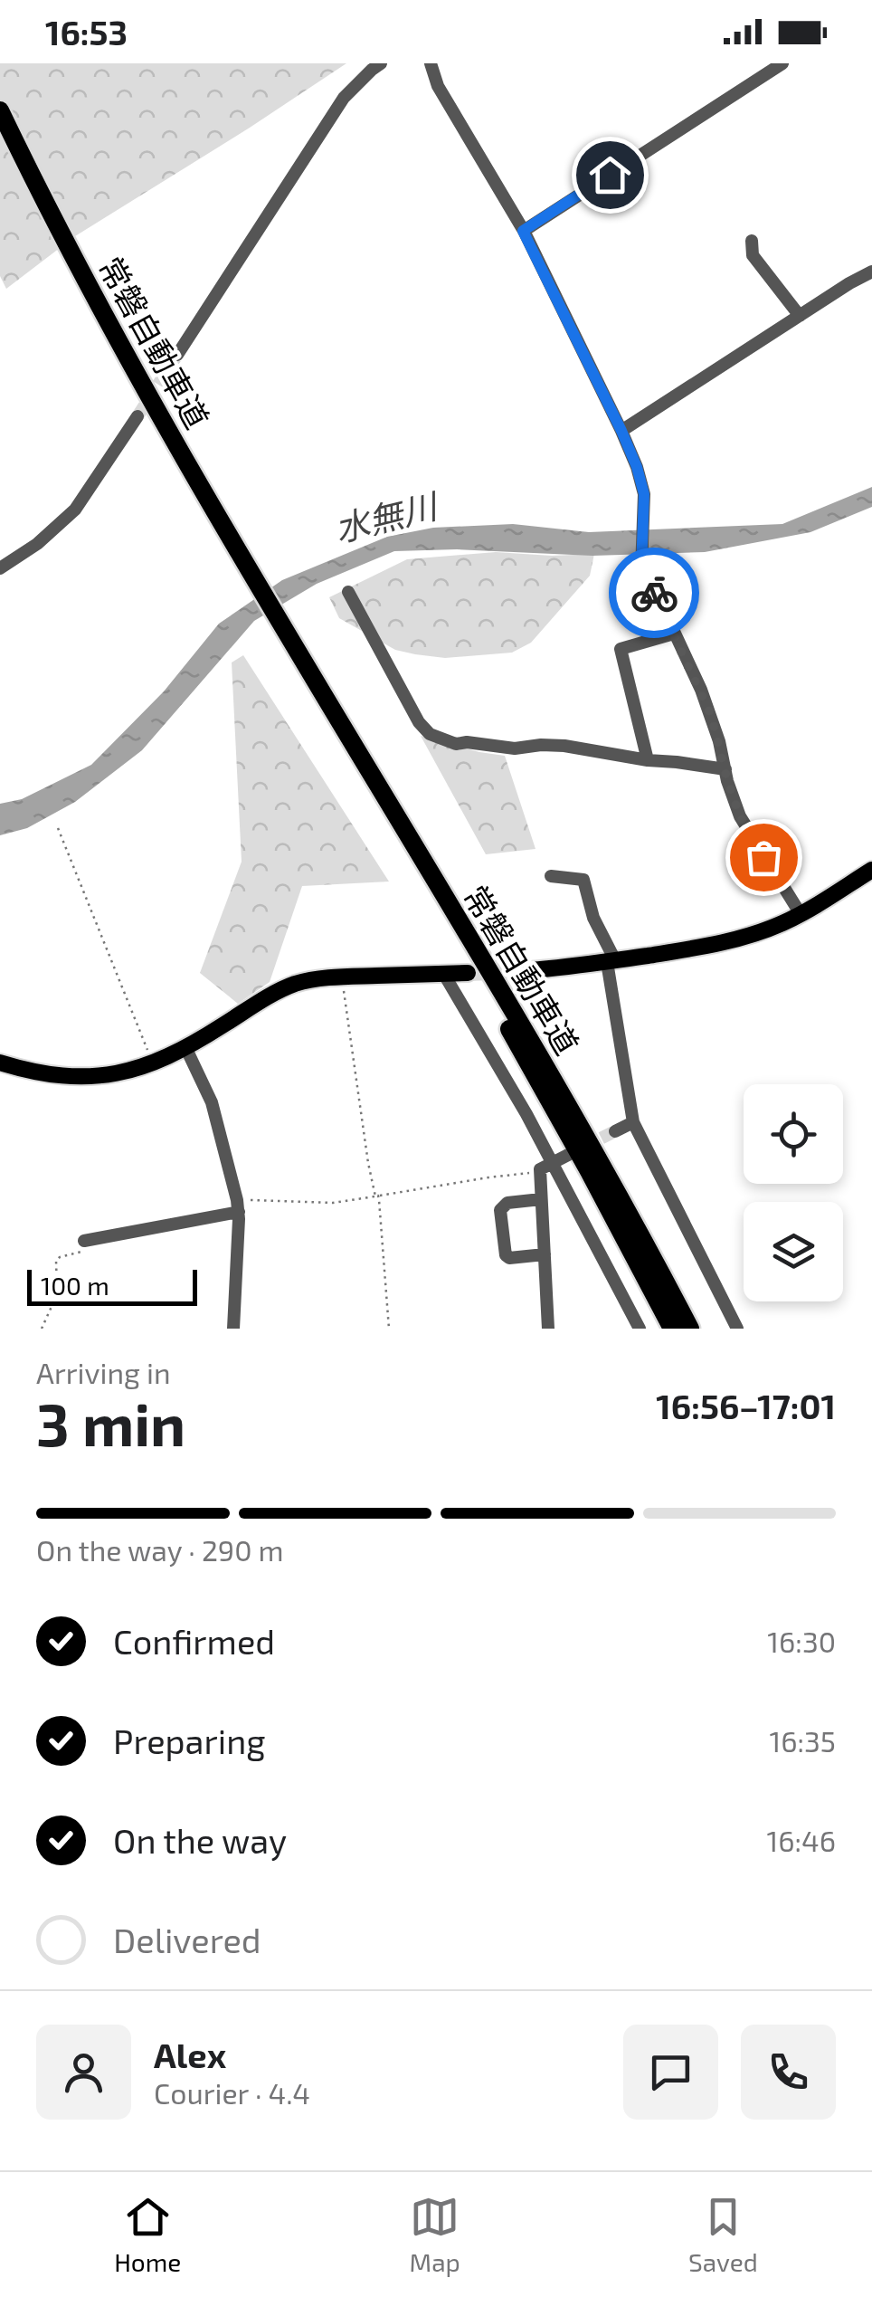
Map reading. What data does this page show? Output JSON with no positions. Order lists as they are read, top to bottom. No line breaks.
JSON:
{"streets":{"highway":["常磐自動車道"]},"water":["水無川"],"scale_bar":"100 m","page":{"status":"16:53","scale":"100 m","heading":["3 min","Arriving in","16:56–17:01"],"panel":["Alex","Courier · 4.4"],"bar":"On the way · 290 m","list":[["Confirmed","16:30"],["Preparing","16:35"],["On the way","16:46"],"Delivered"],"tabs":["Home","Map","Saved"]}}
